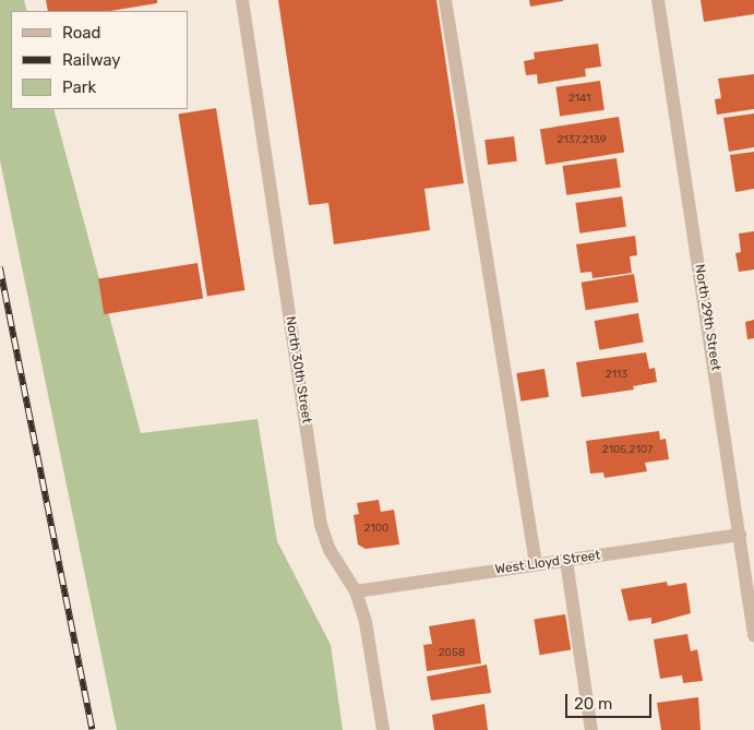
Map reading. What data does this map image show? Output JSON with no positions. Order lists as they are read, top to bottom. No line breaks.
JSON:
{"streets":{"street":["North 29th Street","North 30th Street","West Lloyd Street"]},"crossings":[["North 29th Street","West Lloyd Street"],["North 30th Street","West Lloyd Street"]],"house_numbers":["2141","2137,2139","2113","2105,2107","2100","2058"],"legend":["Road","Railway","Park"],"scale_bar":"20 m"}
